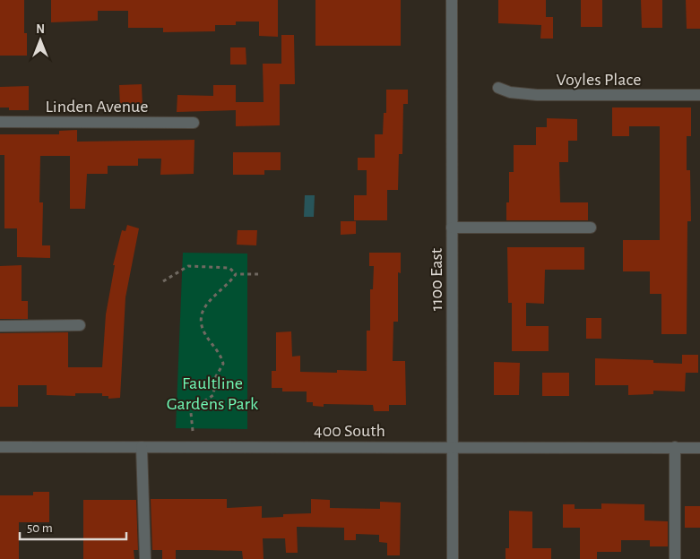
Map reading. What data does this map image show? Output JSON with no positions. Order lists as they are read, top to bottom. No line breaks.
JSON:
{"streets":{"street":["Voyles Place","Linden Avenue","1100 East","400 South"]},"crossings":[["1100 East","400 South"]],"parks":["Faultline Gardens Park"],"scale_bar":"50 m","north":"top"}
